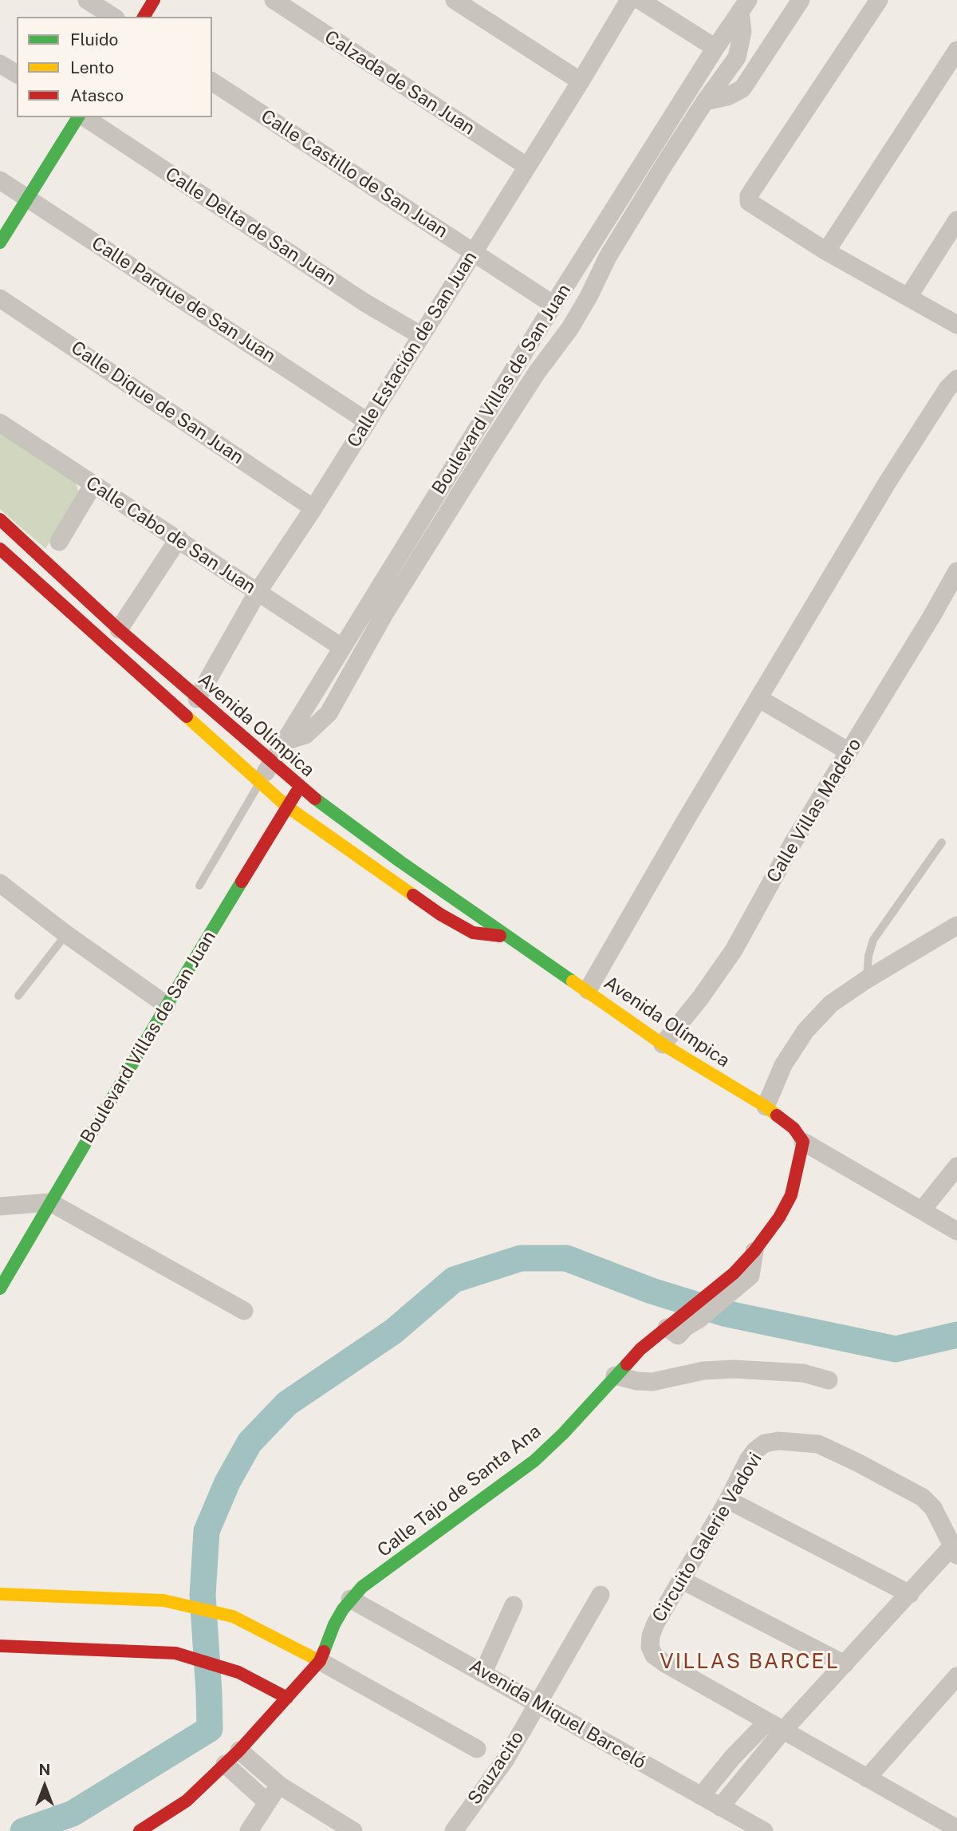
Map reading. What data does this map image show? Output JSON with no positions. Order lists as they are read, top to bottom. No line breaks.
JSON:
{"streets":{"street":["Calzada de San Juan","Calle Castillo de San Juan","Calle Delta de San Juan","Calle Parque de San Juan","Calle Estación de San Juan","Boulevard Villas de San Juan","Calle Dique de San Juan","Calle Cabo de San Juan","Avenida Olímpica","Calle Villas Madero","Calle Tajo de Santa Ana","Circuito Galerie Vadovi","Avenida Miquel Barceló","Sauzacito"]},"crossings":[["Calzada de San Juan","Calle Estación de San Juan"],["Calle Castillo de San Juan","Calle Estación de San Juan"],["Calle Castillo de San Juan","Boulevard Villas de San Juan"],["Calle Delta de San Juan","Calle Estación de San Juan"],["Calle Parque de San Juan","Calle Estación de San Juan"],["Calle Estación de San Juan","Calle Dique de San Juan"],["Calle Estación de San Juan","Calle Cabo de San Juan"],["Calle Estación de San Juan","Avenida Olímpica"],["Boulevard Villas de San Juan","Calle Cabo de San Juan"],["Boulevard Villas de San Juan","Avenida Olímpica"],["Avenida Olímpica","Calle Villas Madero"],["Calle Tajo de Santa Ana","Avenida Miquel Barceló"],["Avenida Miquel Barceló","Sauzacito"]],"districts":["VILLAS BARCEL"],"legend":["Fluido","Lento","Atasco"],"north":"top"}
